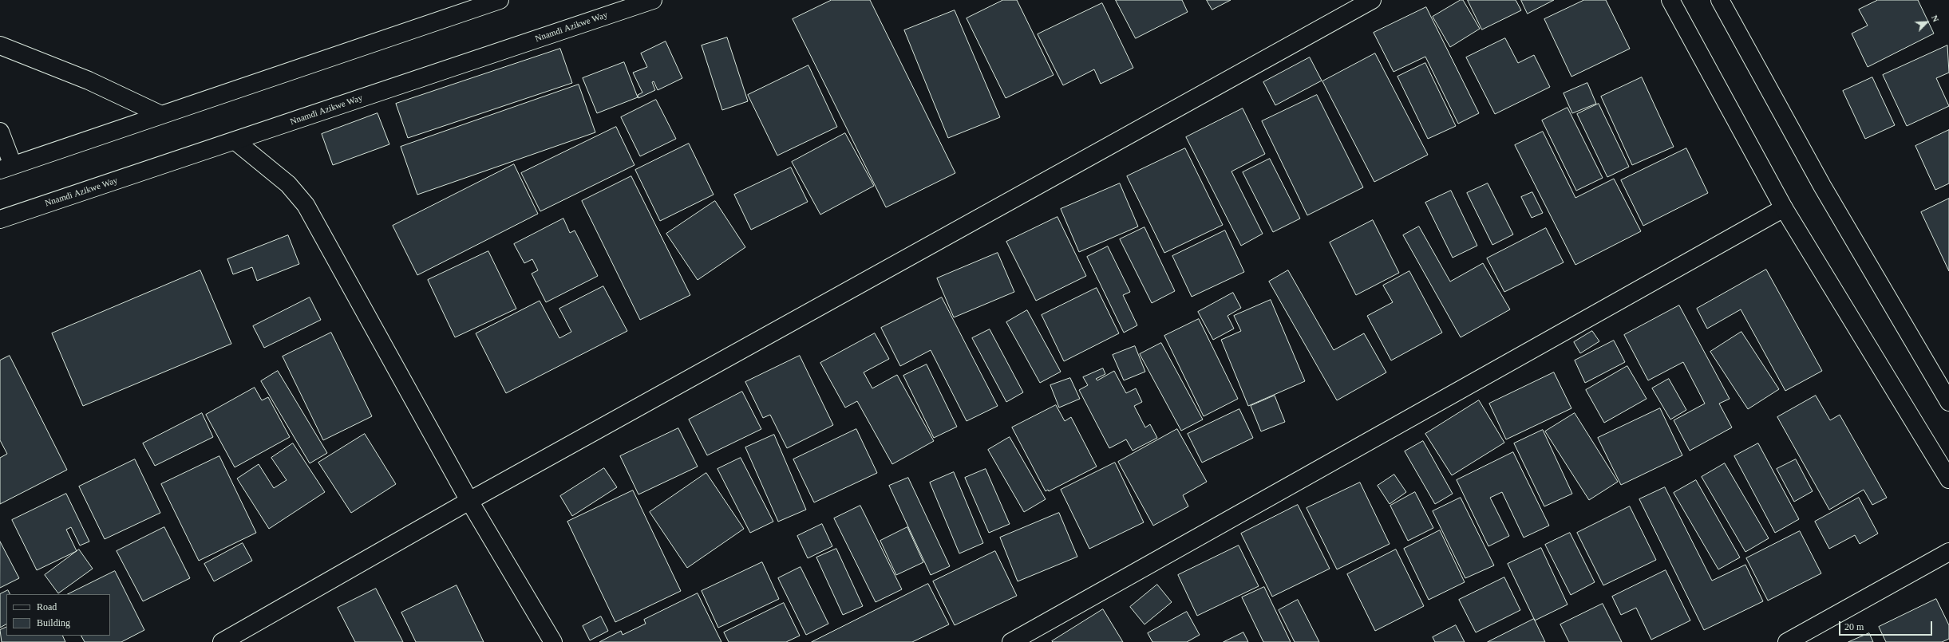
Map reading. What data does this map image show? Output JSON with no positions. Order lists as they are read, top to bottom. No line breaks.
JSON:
{"streets":{"main road":["Nnamdi Azikwe Way"]},"legend":["Road","Building"],"scale_bar":"20 m","north":"top right"}
